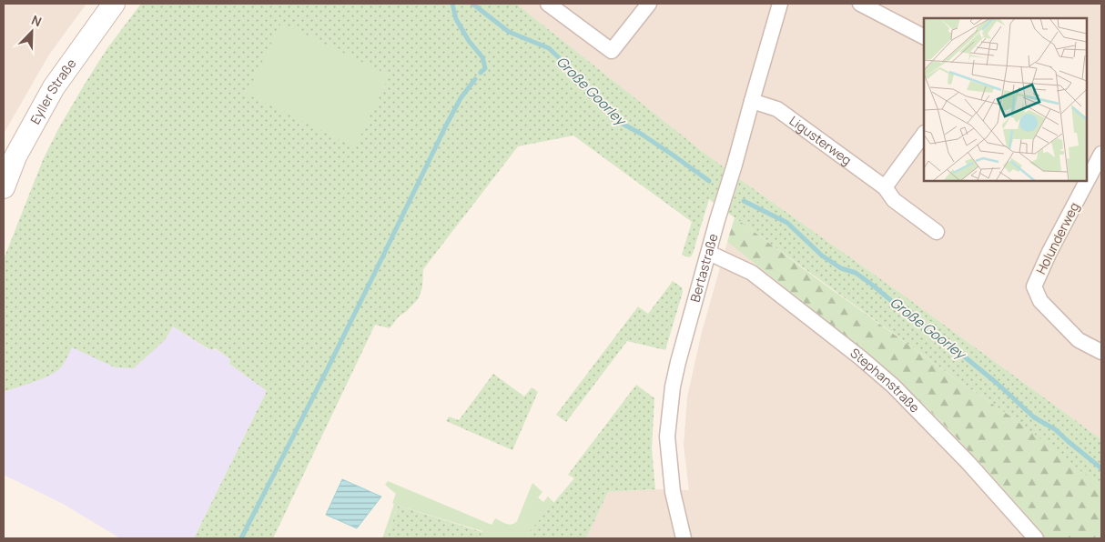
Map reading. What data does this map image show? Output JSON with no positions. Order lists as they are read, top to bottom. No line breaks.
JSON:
{"streets":{"main road":["Eyller Straße"],"street":["Ligusterweg","Holunderweg","Bertastraße","Stephanstraße"]},"crossings":[["Ligusterweg","Bertastraße"],["Bertastraße","Stephanstraße"]],"water":["Große Goorley"],"north":"top right"}
